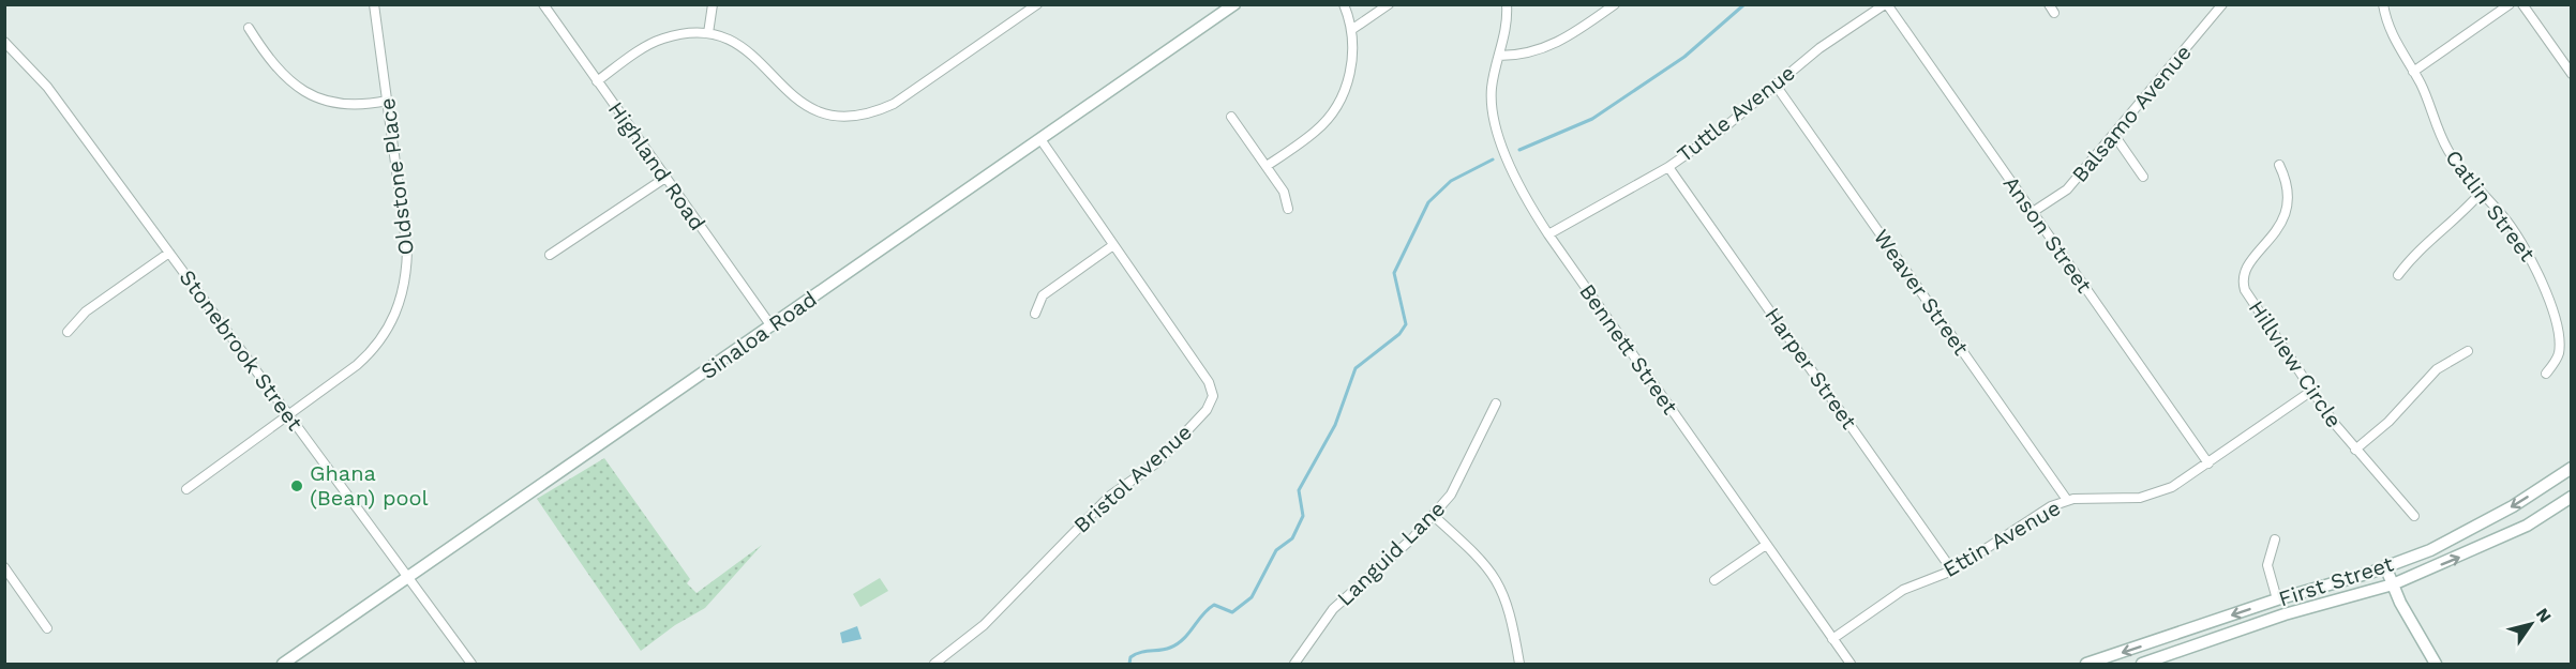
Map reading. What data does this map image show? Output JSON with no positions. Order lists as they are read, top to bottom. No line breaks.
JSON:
{"streets":{"street":["Tuttle Avenue","Balsamo Avenue","Highland Road","Oldstone Place","Catlin Street","Anson Street","Weaver Street","Sinaloa Road","Bennett Street","Stonebrook Street","Hillview Circle","Harper Street","Bristol Avenue","Ettin Avenue","Languid Lane","First Street"]},"crossings":[["Tuttle Avenue","Anson Street"],["Tuttle Avenue","Weaver Street"],["Tuttle Avenue","Bennett Street"],["Tuttle Avenue","Harper Street"],["Balsamo Avenue","Anson Street"],["Highland Road","Sinaloa Road"],["Oldstone Place","Stonebrook Street"],["Anson Street","Ettin Avenue"],["Weaver Street","Ettin Avenue"],["Sinaloa Road","Stonebrook Street"],["Sinaloa Road","Bristol Avenue"],["Bennett Street","Ettin Avenue"],["Hillview Circle","Ettin Avenue"],["Harper Street","Ettin Avenue"]],"places":["Ghana (Bean) pool"],"north":"top right"}
